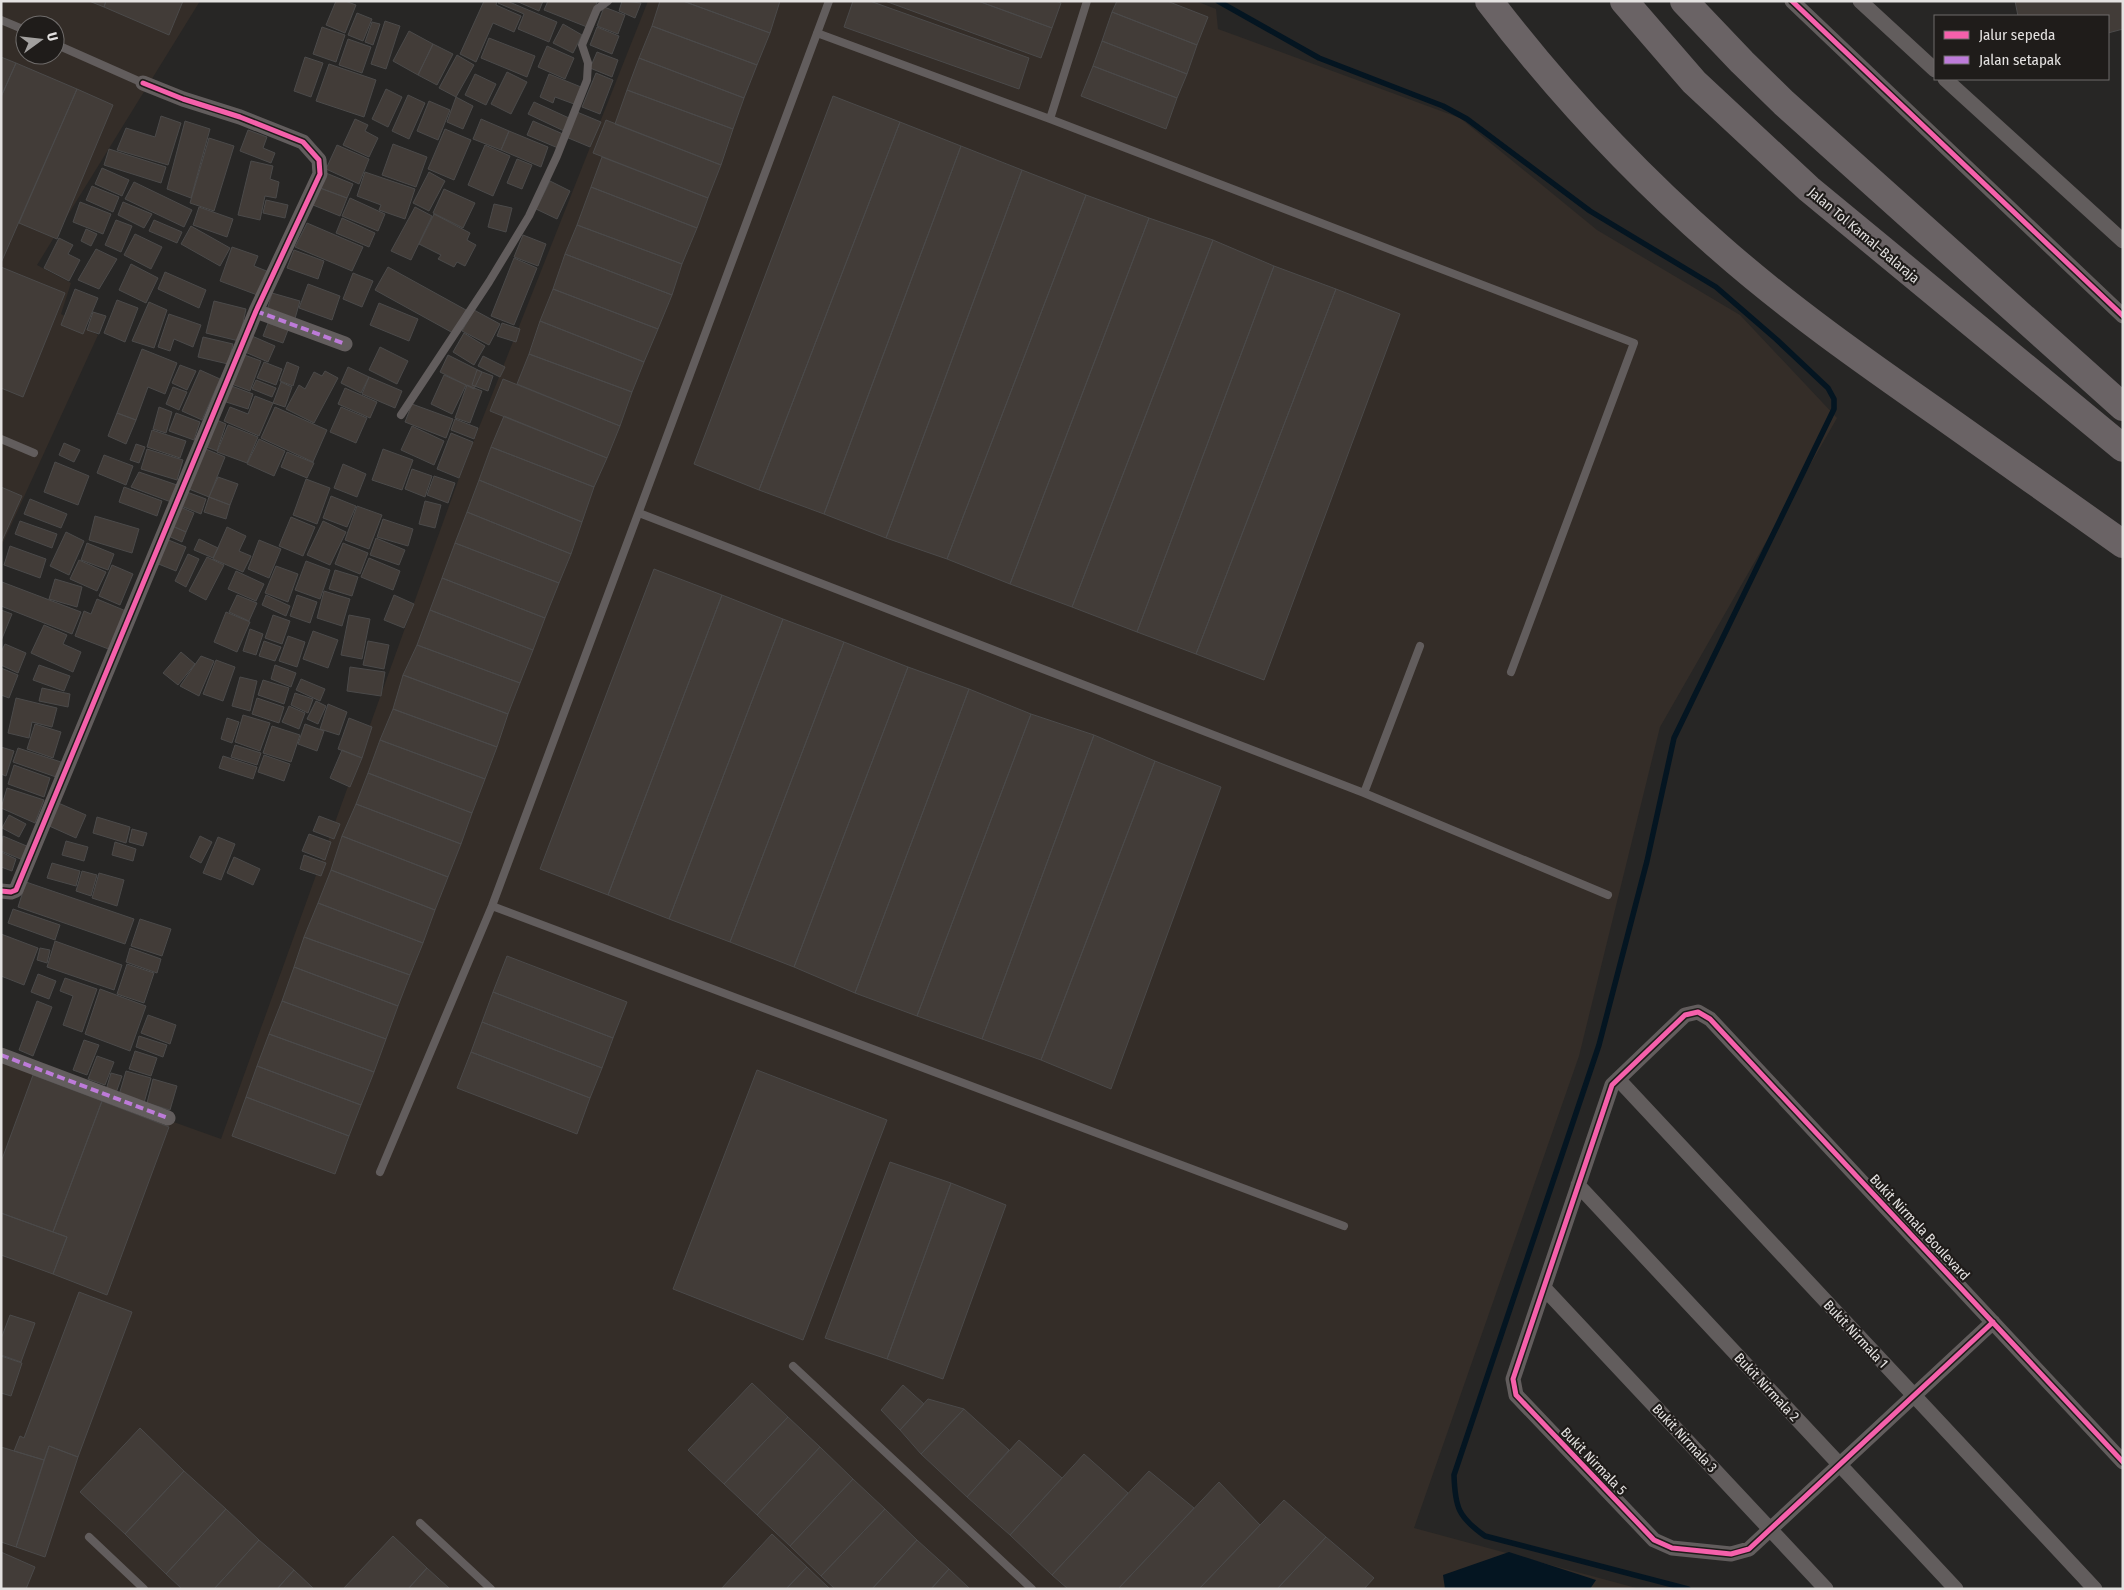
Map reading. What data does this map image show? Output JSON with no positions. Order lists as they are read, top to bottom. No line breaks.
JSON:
{"streets":{"highway":["Jalan Tol Kamal–Balaraja"],"street":["Bukit Nirmala Boulevard","Bukit Nirmala 1","Bukit Nirmala 2","Bukit Nirmala 3","Bukit Nirmala 5"]},"crossings":[["Bukit Nirmala Boulevard","Bukit Nirmala 1"],["Bukit Nirmala 3","Bukit Nirmala 5"]],"legend":["Jalur sepeda","Jalan setapak"],"north":"right"}
